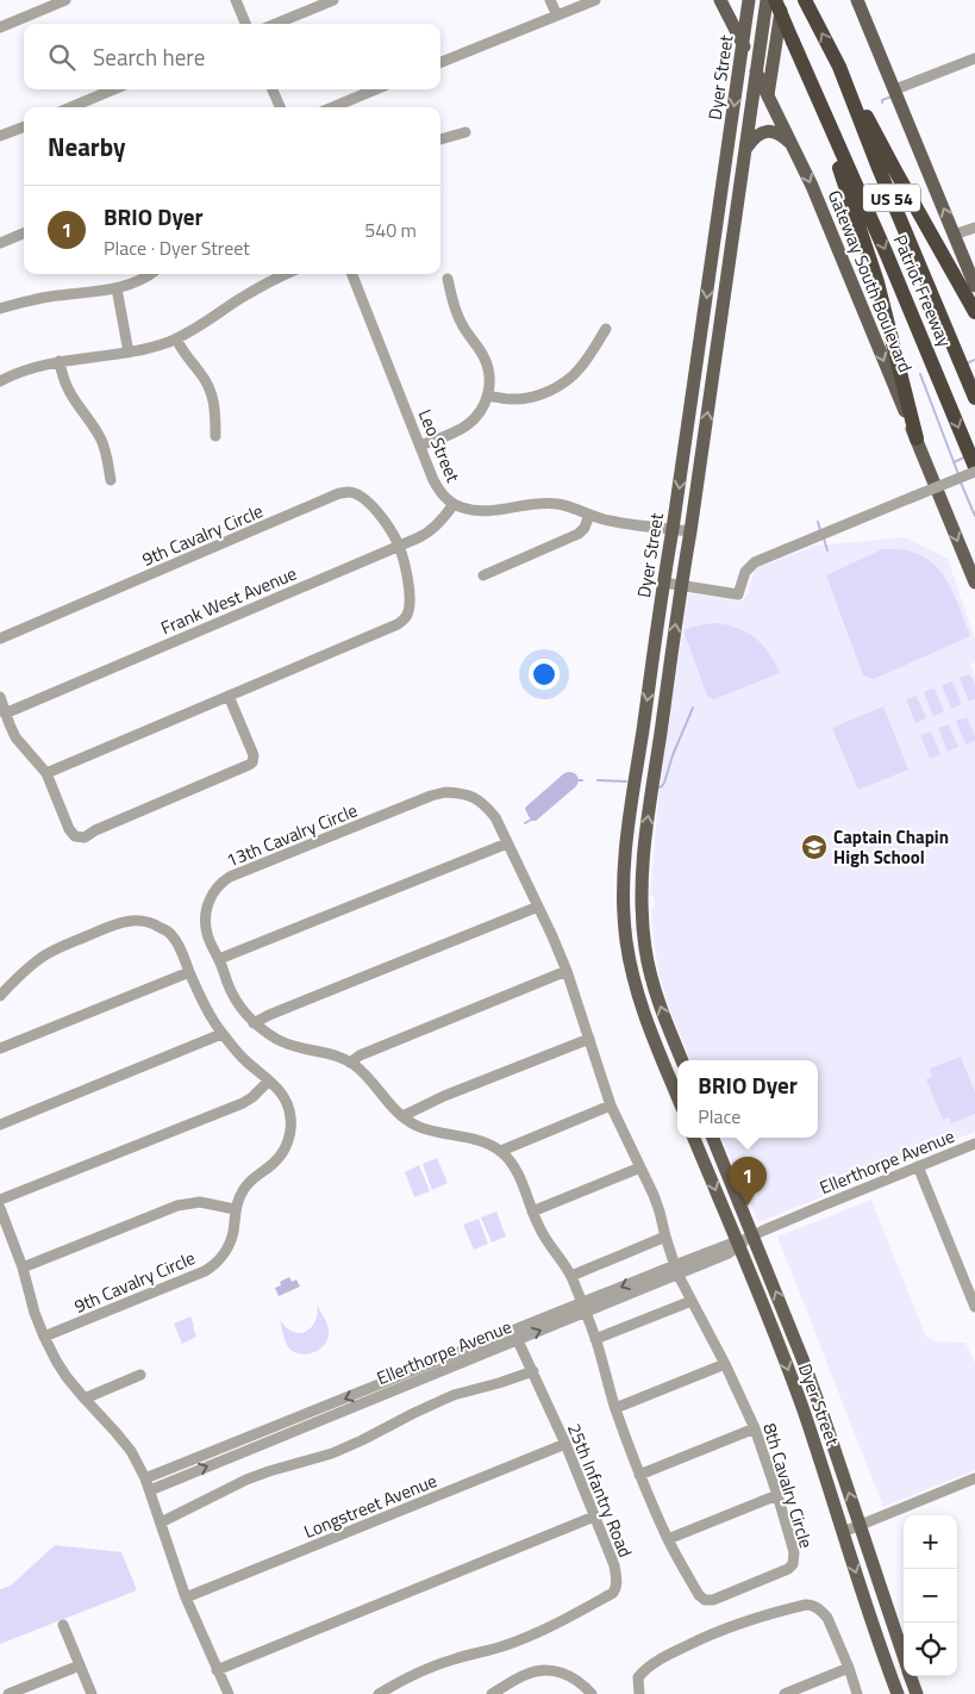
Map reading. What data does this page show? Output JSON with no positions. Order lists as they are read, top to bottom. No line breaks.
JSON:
{"streets":{"highway":["US 54","Patriot Freeway"],"main road":["Dyer Street","Gateway South Boulevard"],"street":["Leo Street","9th Cavalry Circle","Frank West Avenue","13th Cavalry Circle","Ellerthorpe Avenue","8th Cavalry Circle","25th Infantry Road","Longstreet Avenue"]},"crossings":[["Dyer Street","Gateway South Boulevard"],["Dyer Street","Leo Street"],["Dyer Street","Ellerthorpe Avenue"],["Leo Street","Frank West Avenue"],["9th Cavalry Circle","Frank West Avenue"],["13th Cavalry Circle","Ellerthorpe Avenue"],["13th Cavalry Circle","8th Cavalry Circle"],["Ellerthorpe Avenue","8th Cavalry Circle"],["Ellerthorpe Avenue","25th Infantry Road"],["25th Infantry Road","Longstreet Avenue"]],"places":{"school or university":["Captain Chapin High School"]},"page":{"search":"Search here","heading":"Nearby","list":[{"mark":"1","name":"BRIO Dyer","note":"Place · Dyer Street","value":"540 m"}],"popup":["BRIO Dyer","Place"],"pins":"1","map_buttons":["+","−"]}}
